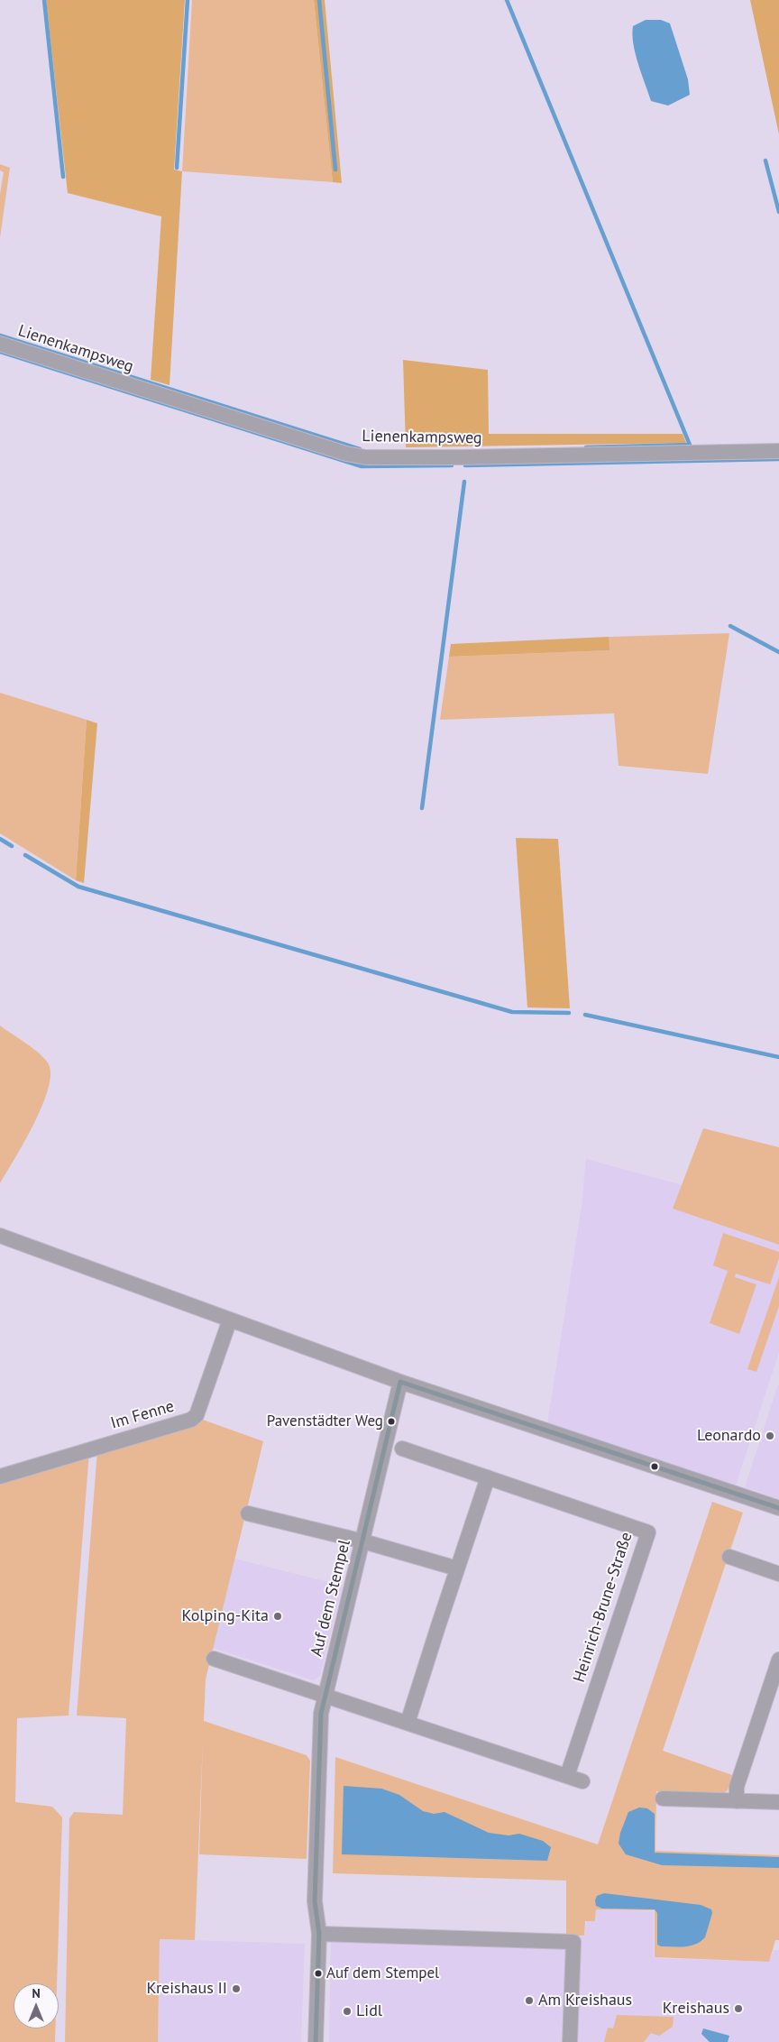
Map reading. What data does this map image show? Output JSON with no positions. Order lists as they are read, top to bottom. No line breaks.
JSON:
{"streets":{"street":["Lienenkampsweg","Im Fenne","Auf dem Stempel","Heinrich-Brune-Straße"]},"places":["Pavenstädter Weg","Leonardo","Kolping-Kita","Auf dem Stempel","Kreishaus II","Am Kreishaus","Kreishaus","Lidl"],"north":"top"}
